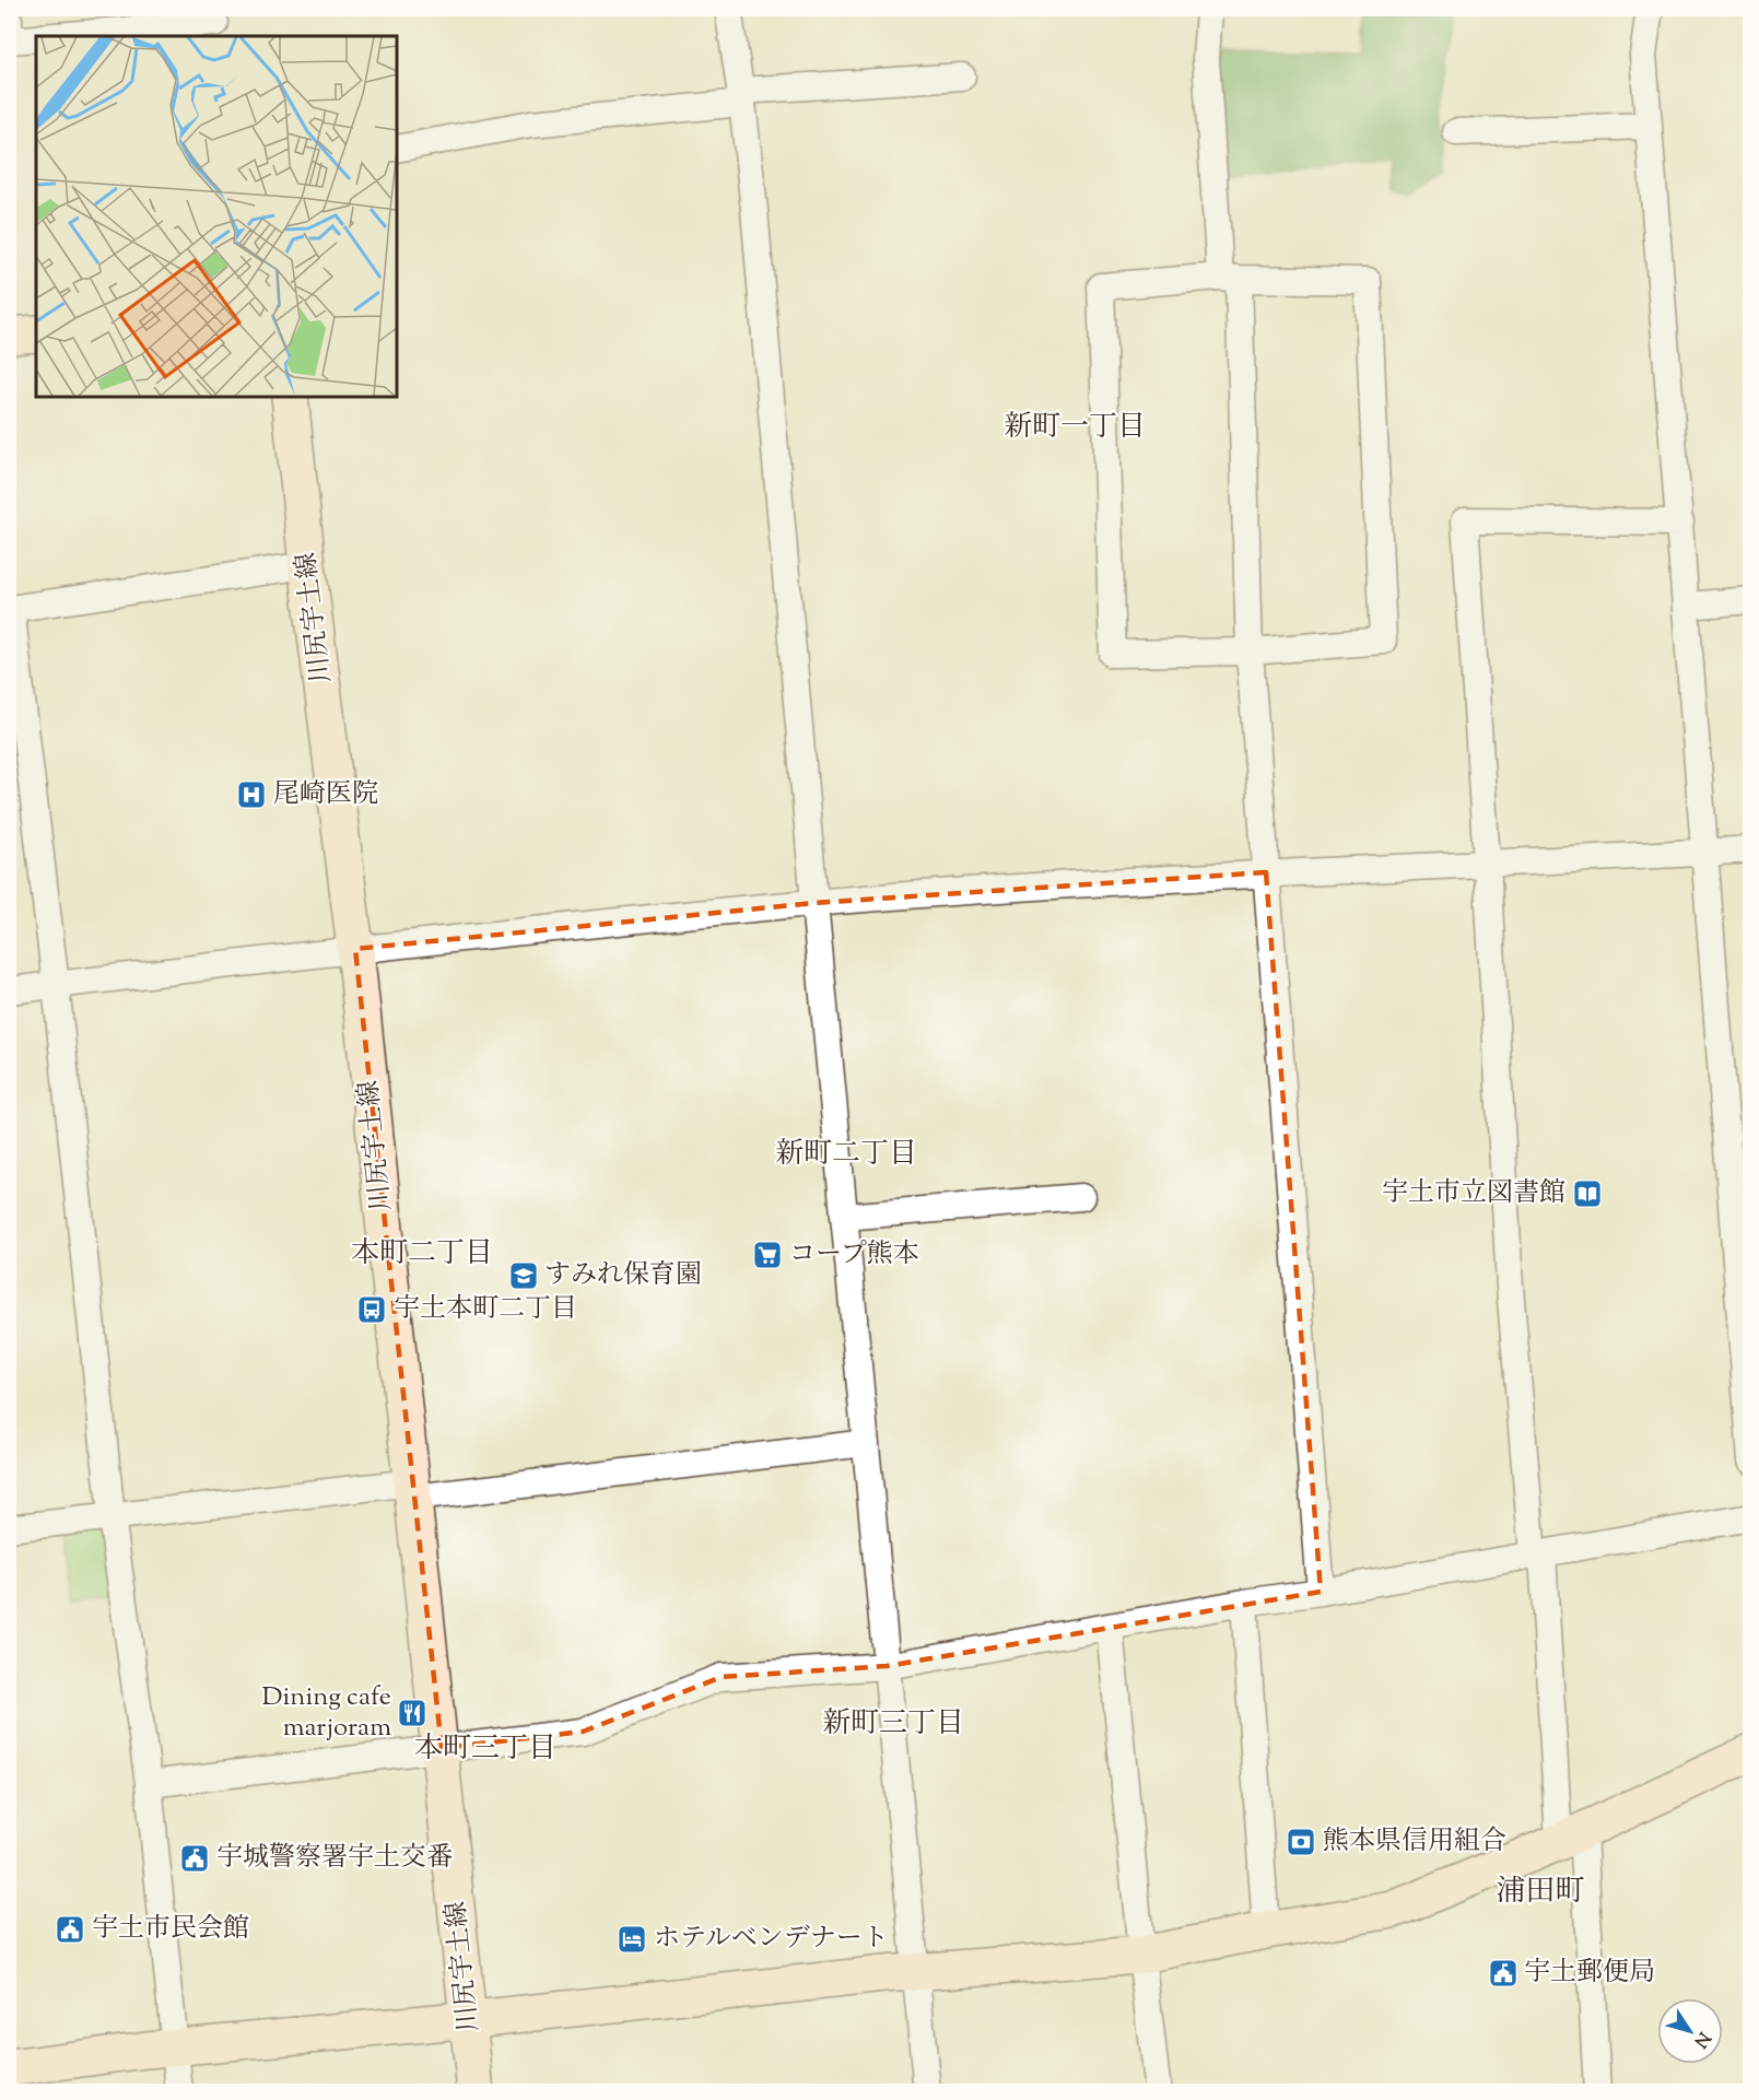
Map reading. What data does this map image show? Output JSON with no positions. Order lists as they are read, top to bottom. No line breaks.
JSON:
{"streets":{"street":["川尻宇土線"]},"districts":["新町一丁目","新町二丁目","本町二丁目","新町三丁目","本町三丁目","浦田町"],"places":{"hospital":["尾崎医院"],"library":["宇土市立図書館"],"supermarket":["コープ熊本"],"school or university":["すみれ保育園"],"bus stop":["宇土本町二丁目"],"restaurant":["Dining cafe marjoram"],"bank":["熊本県信用組合"],"public building":["宇城警察署宇土交番","宇土市民会館","宇土郵便局"],"hotel":["ホテルベンデナート"]},"north":"bottom right"}
